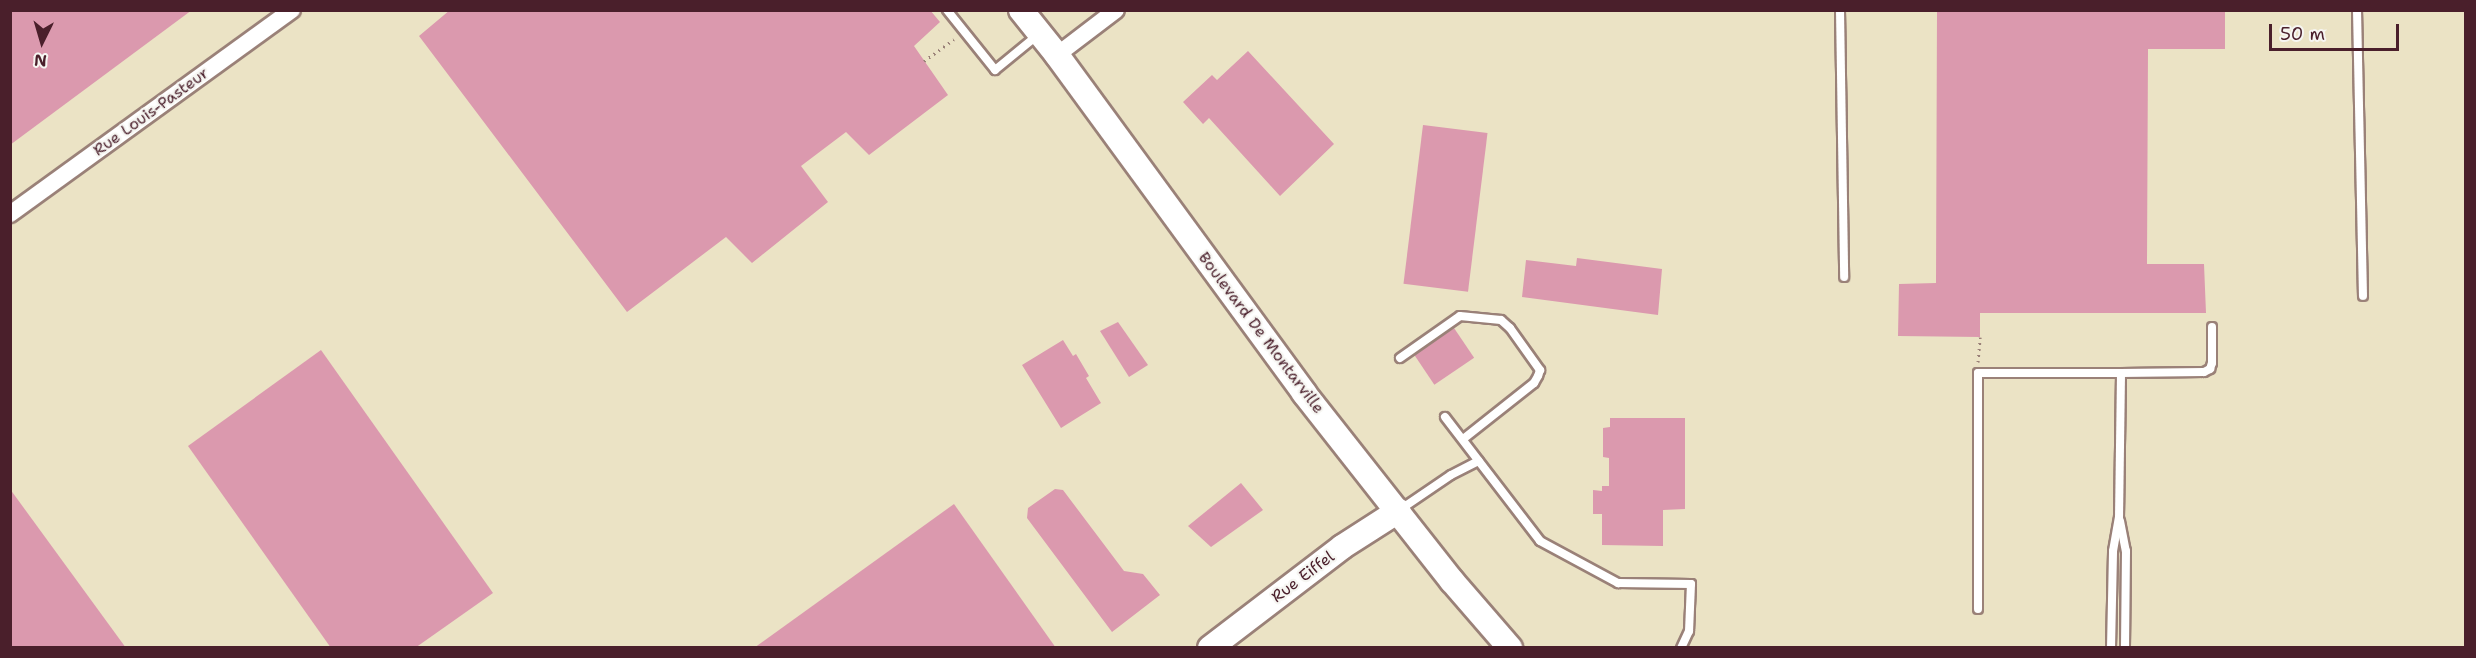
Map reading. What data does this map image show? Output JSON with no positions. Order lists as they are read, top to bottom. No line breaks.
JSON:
{"streets":{"street":["Rue Louis-Pasteur","Boulevard De Montarville","Rue Eiffel"]},"crossings":[["Boulevard De Montarville","Rue Eiffel"]],"scale_bar":"50 m","north":"bottom"}
